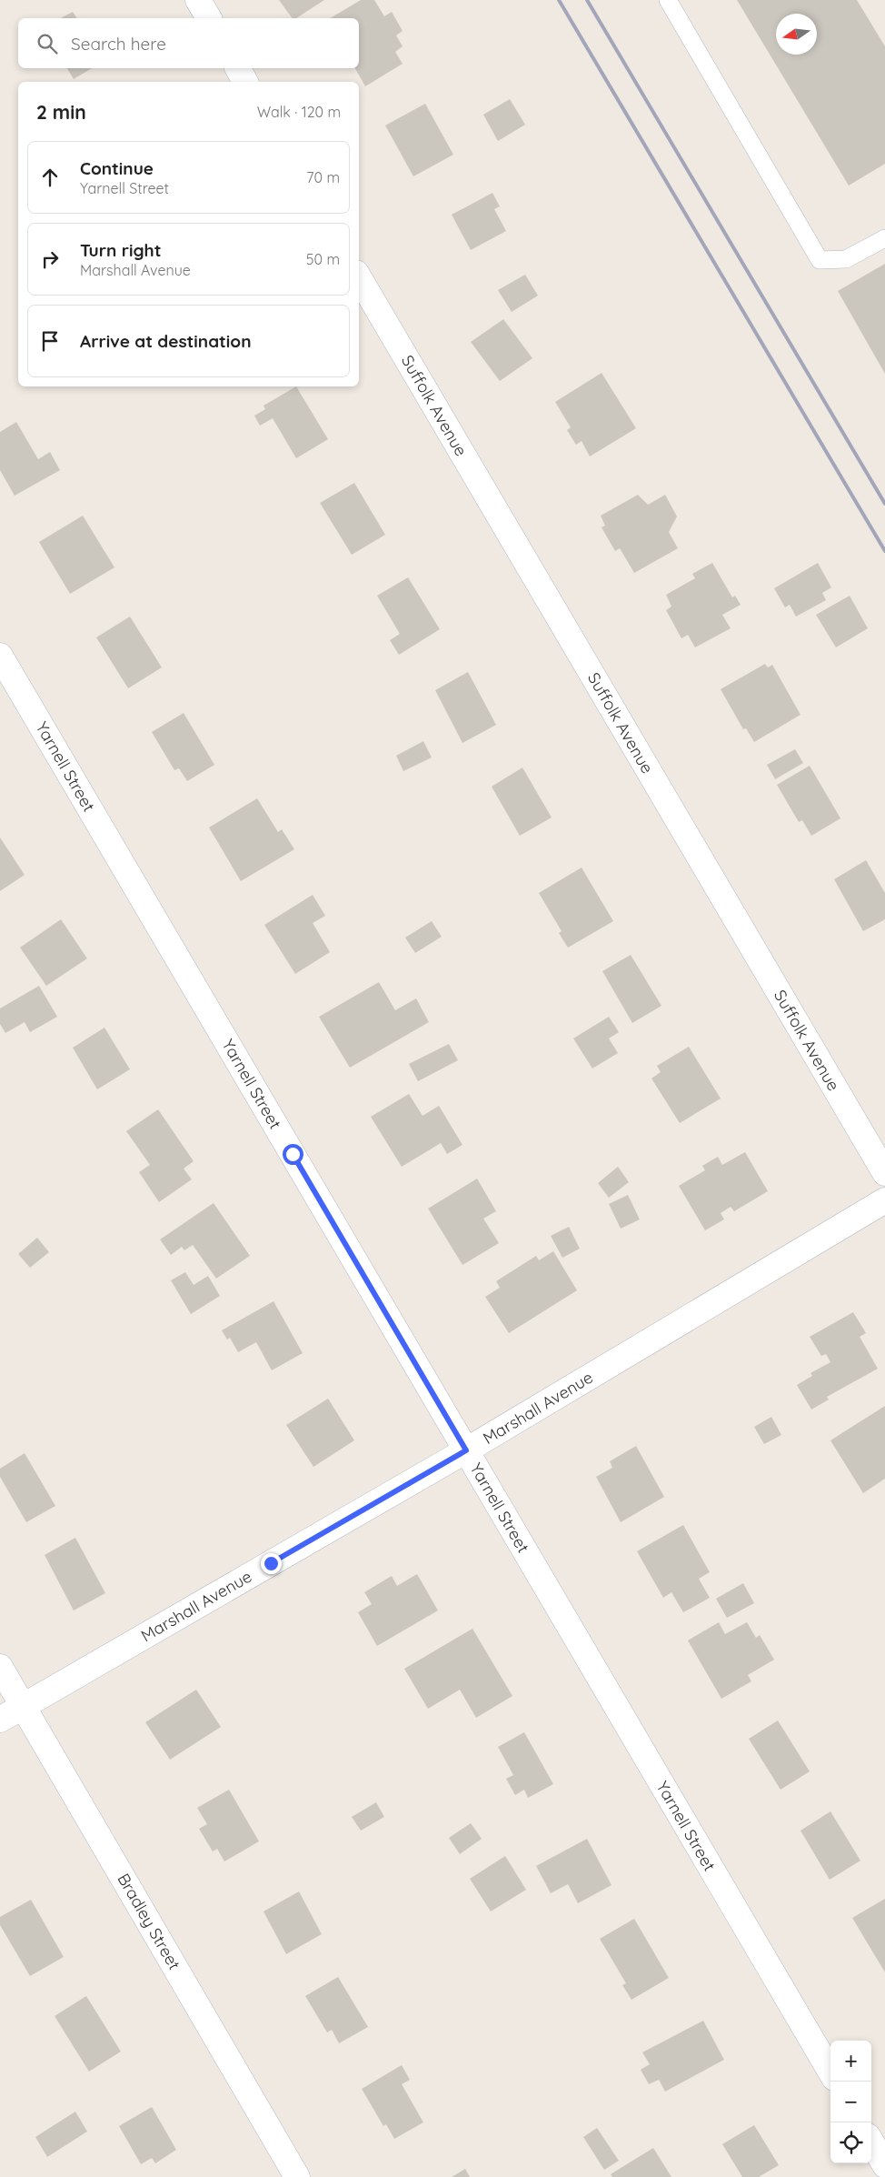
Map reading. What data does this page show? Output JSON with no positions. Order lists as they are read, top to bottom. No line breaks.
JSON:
{"streets":{"street":["Suffolk Avenue","Yarnell Street","Marshall Avenue","Bradley Street"]},"crossings":[["Yarnell Street","Marshall Avenue"],["Marshall Avenue","Bradley Street"]],"north":"left","page":{"search":"Search here","heading":["2 min","Walk · 120 m"],"list":[["Continue","Yarnell Street","70 m"],["Turn right","Marshall Avenue","50 m"],"Arrive at destination"],"map_buttons":["+","−"]}}
